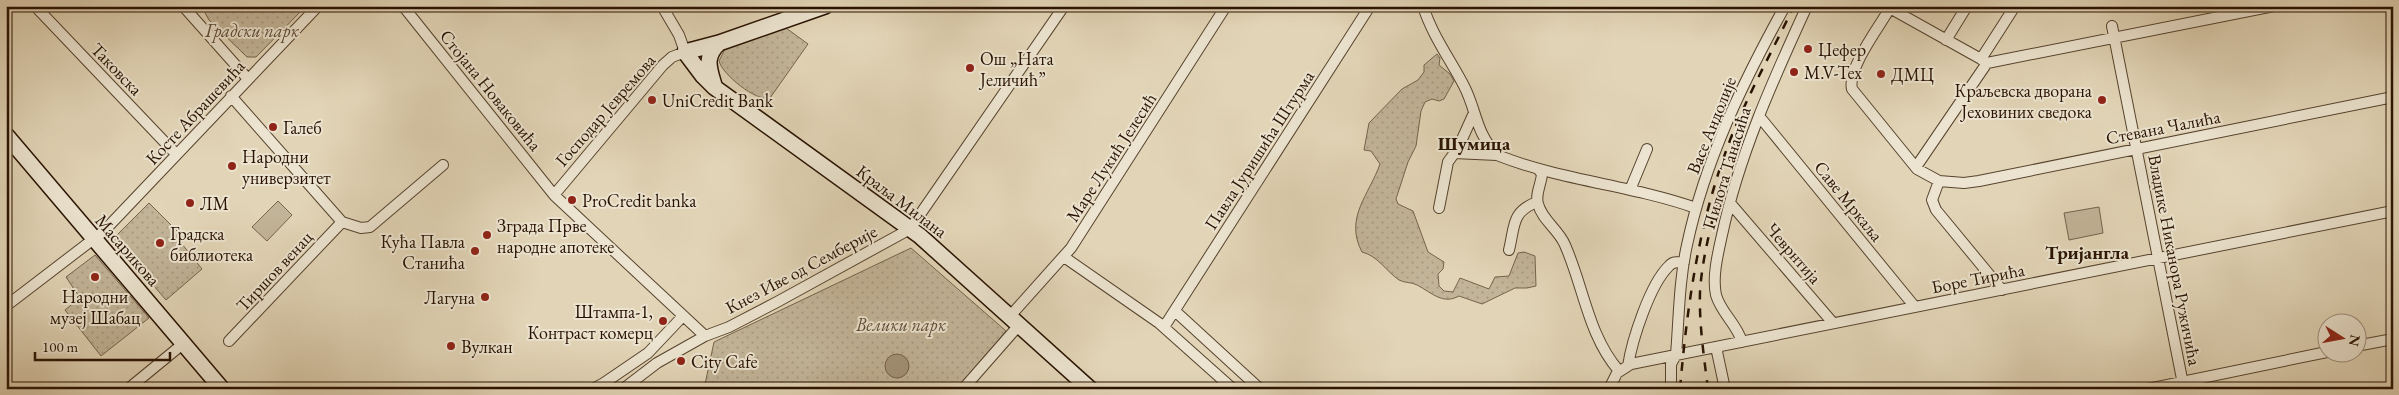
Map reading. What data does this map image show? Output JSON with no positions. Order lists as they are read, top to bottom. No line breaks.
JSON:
{"streets":{"main road":["Краља Милана","Масарикова"],"street":["Таковска","Стојана Новаковића","Господар Јевремова","Косте Абрашевића","Васе Андолије","Стевана Чалића","Павла Јуришића Штурма","Маре Лукић Јелесић","Пилота Танасића","Саве Мркаља","Чеврнтија","Владике Никанора Ружичића","Кнез Иве од Семберије","Тиршов венац","Боре Тирића"]},"crossings":[["Таковска","Косте Абрашевића"],["Стојана Новаковића","Господар Јевремова"],["Стојана Новаковића","Кнез Иве од Семберије"],["Господар Јевремова","Краља Милана"],["Косте Абрашевића","Масарикова"],["Васе Андолије","Боре Тирића"],["Стевана Чалића","Владике Никанора Ружичића"],["Маре Лукић Јелесић","Краља Милана"],["Пилота Танасића","Саве Мркаља"],["Пилота Танасића","Чеврнтија"],["Пилота Танасића","Боре Тирића"],["Краља Милана","Кнез Иве од Семберије"],["Саве Мркаља","Боре Тирића"],["Чеврнтија","Боре Тирића"],["Владике Никанора Ружичића","Боре Тирића"]],"districts":["Шумица","Тријангла"],"parks":["Градски парк","Велики парк"],"places":["Џефер","Ош „Ната Јеличић”","M.V-Tex","ДМЦ","UniCredit Bank","Краљевска дворана Јеховиних сведока","Галеб","Народни универзитет","ProCredit banka","ЛМ","Зграда Прве народне апотеке","Градска библиотека","Кућа Павла Станића","Народни музеј Шабац","Лагуна","Штампа-1, Контраст комерц","Вулкан","City Cafe"],"scale_bar":"100 m","north":"right"}
